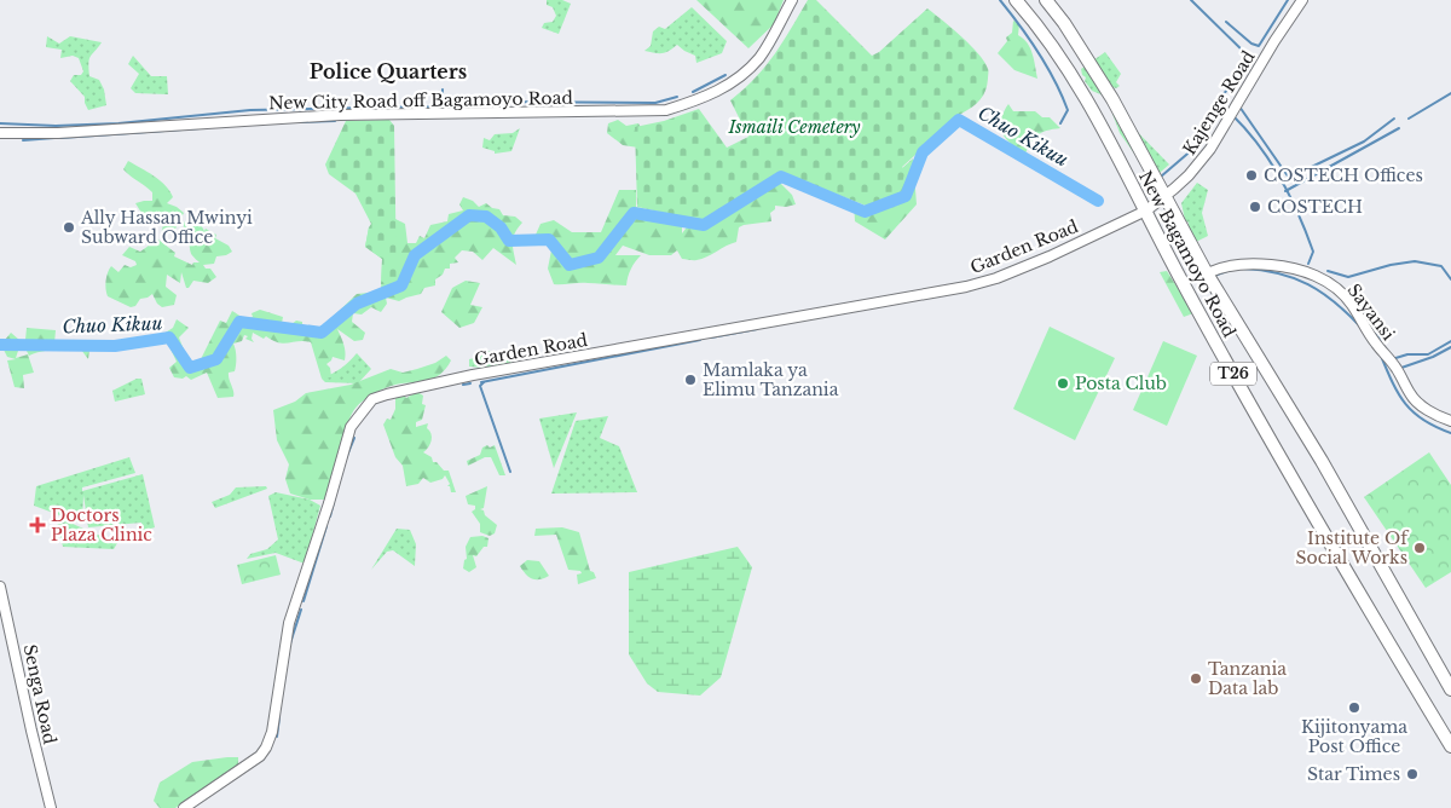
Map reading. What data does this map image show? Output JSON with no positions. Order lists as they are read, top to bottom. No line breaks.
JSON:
{"streets":{"highway":["New Bagamoyo Road","T26"],"street":["New City Road off Bagamoyo Road","Kajenge Road","Garden Road","Sayansi","Senga Road"]},"crossings":[["Kajenge Road","Garden Road"],["Kajenge Road","New Bagamoyo Road"],["Garden Road","New Bagamoyo Road"],["New Bagamoyo Road","Sayansi"]],"districts":["Police Quarters"],"water":["Chuo Kikuu"],"parks":["Ismaili Cemetery"],"places":{"other":["COSTECH Offices","COSTECH","Ally Hassan Mwinyi Subward Office","Mamlaka ya Elimu Tanzania","Posta Club","Institute Of Social Works","Tanzania Data lab","Kijitonyama Post Office","Star Times"],"health":["Doctors Plaza Clinic"]}}
